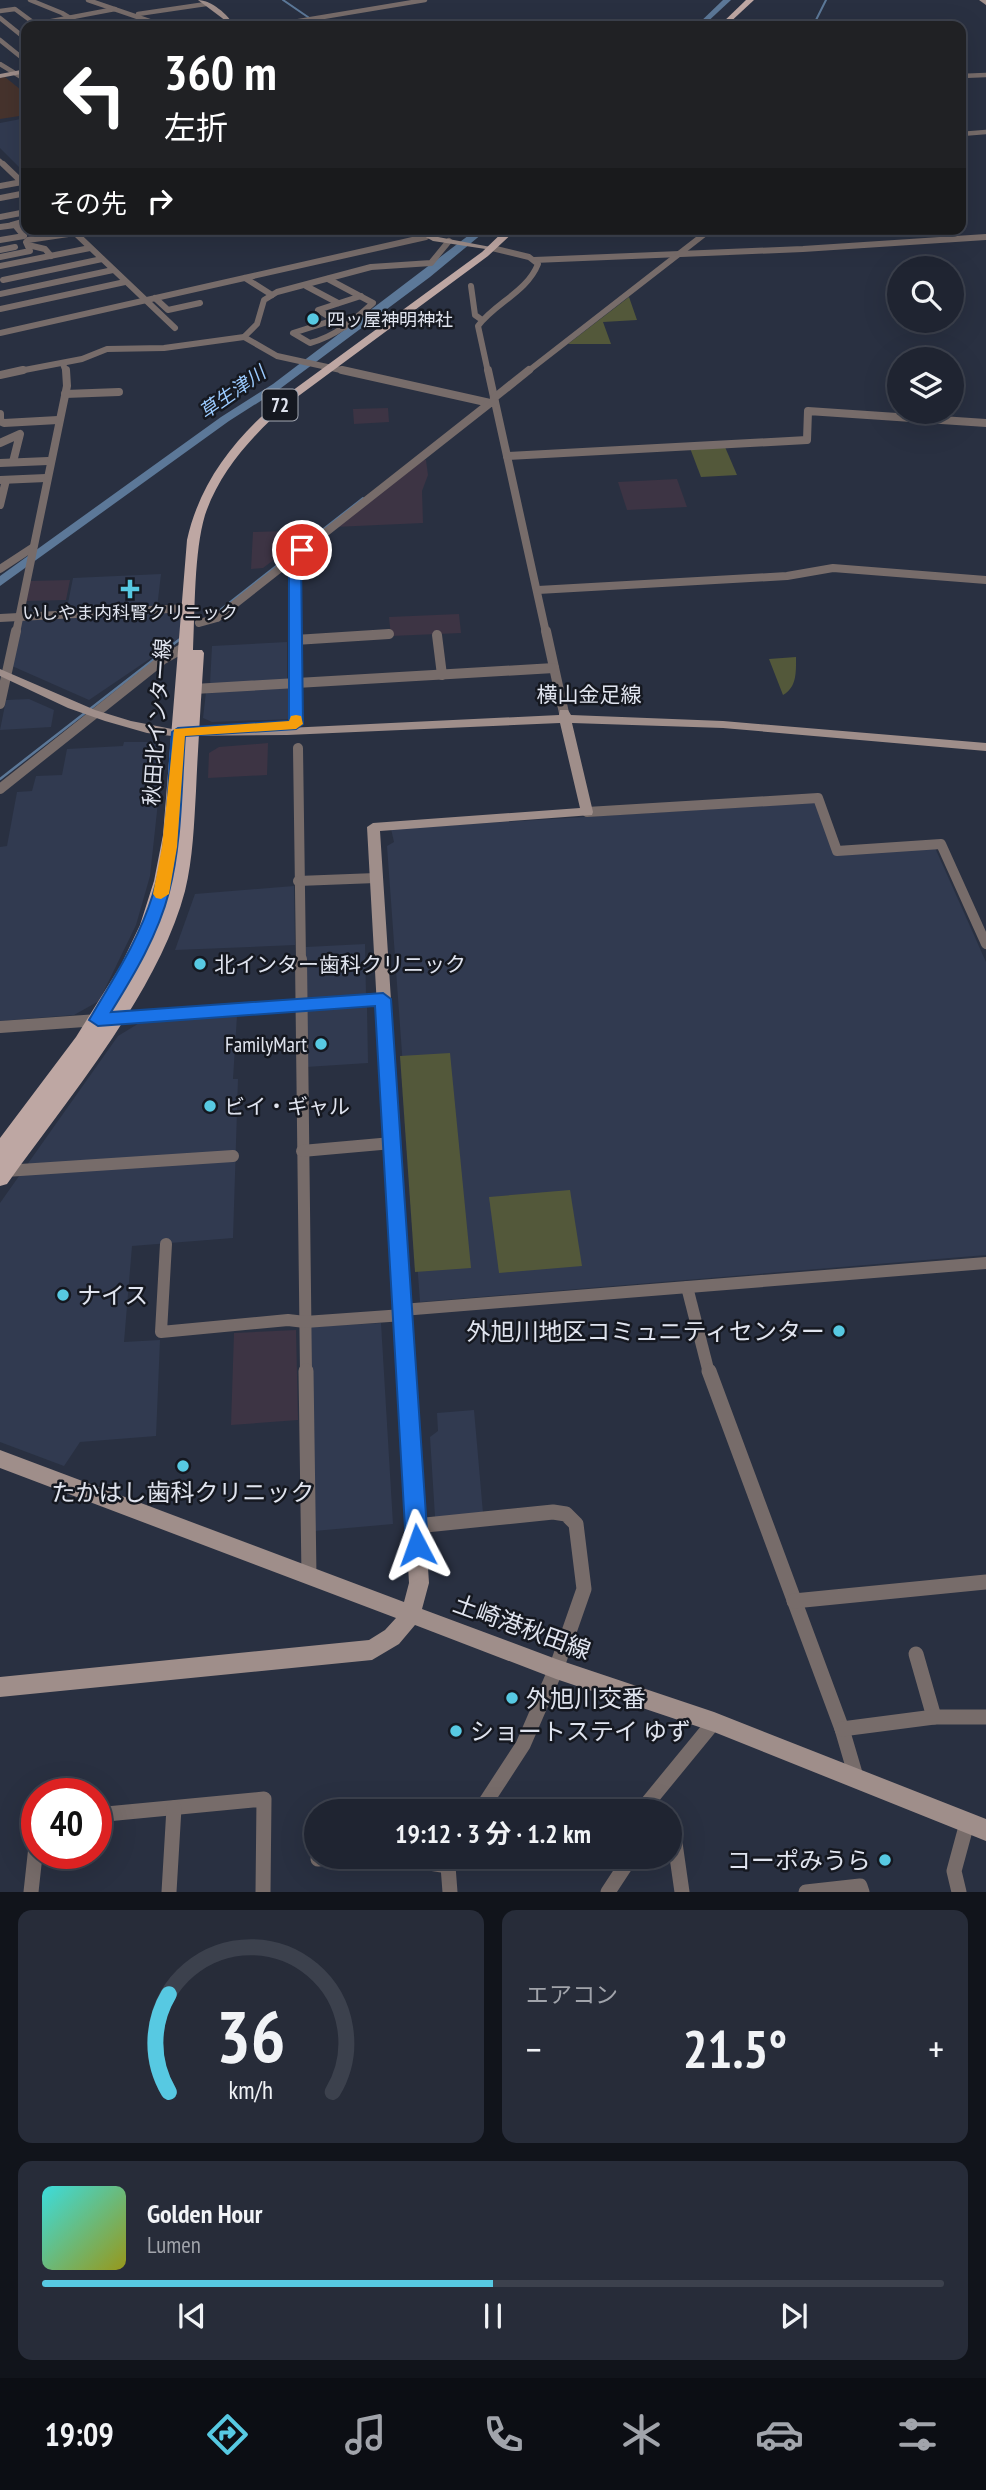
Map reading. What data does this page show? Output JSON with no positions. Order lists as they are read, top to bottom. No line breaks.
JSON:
{"streets":{"main road":["72","秋田北インター線"],"street":["横山金足線","土崎港秋田線"]},"crossings":[["横山金足線","秋田北インター線"]],"water":["草生津川"],"places":{"other":["四ッ屋神明神社","北インター歯科クリニック","FamilyMart","ビイ・ギャル","ナイス","外旭川地区コミュニティセンター","たかはし歯科クリニック","外旭川交番","ショートステイ ゆず","コーポみうら"],"health":["いしやま内科腎クリニック"]},"page":{"turn":["360 m","左折"],"then":"その先","limit":"40","trip":"19:12 · 3 分 · 1.2 km","tile":"エアコン","heat":["−","21.5°","+"],"song":["Golden Hour","Lumen"],"tabs":"19:09","gauge":["36","km/h"]}}
